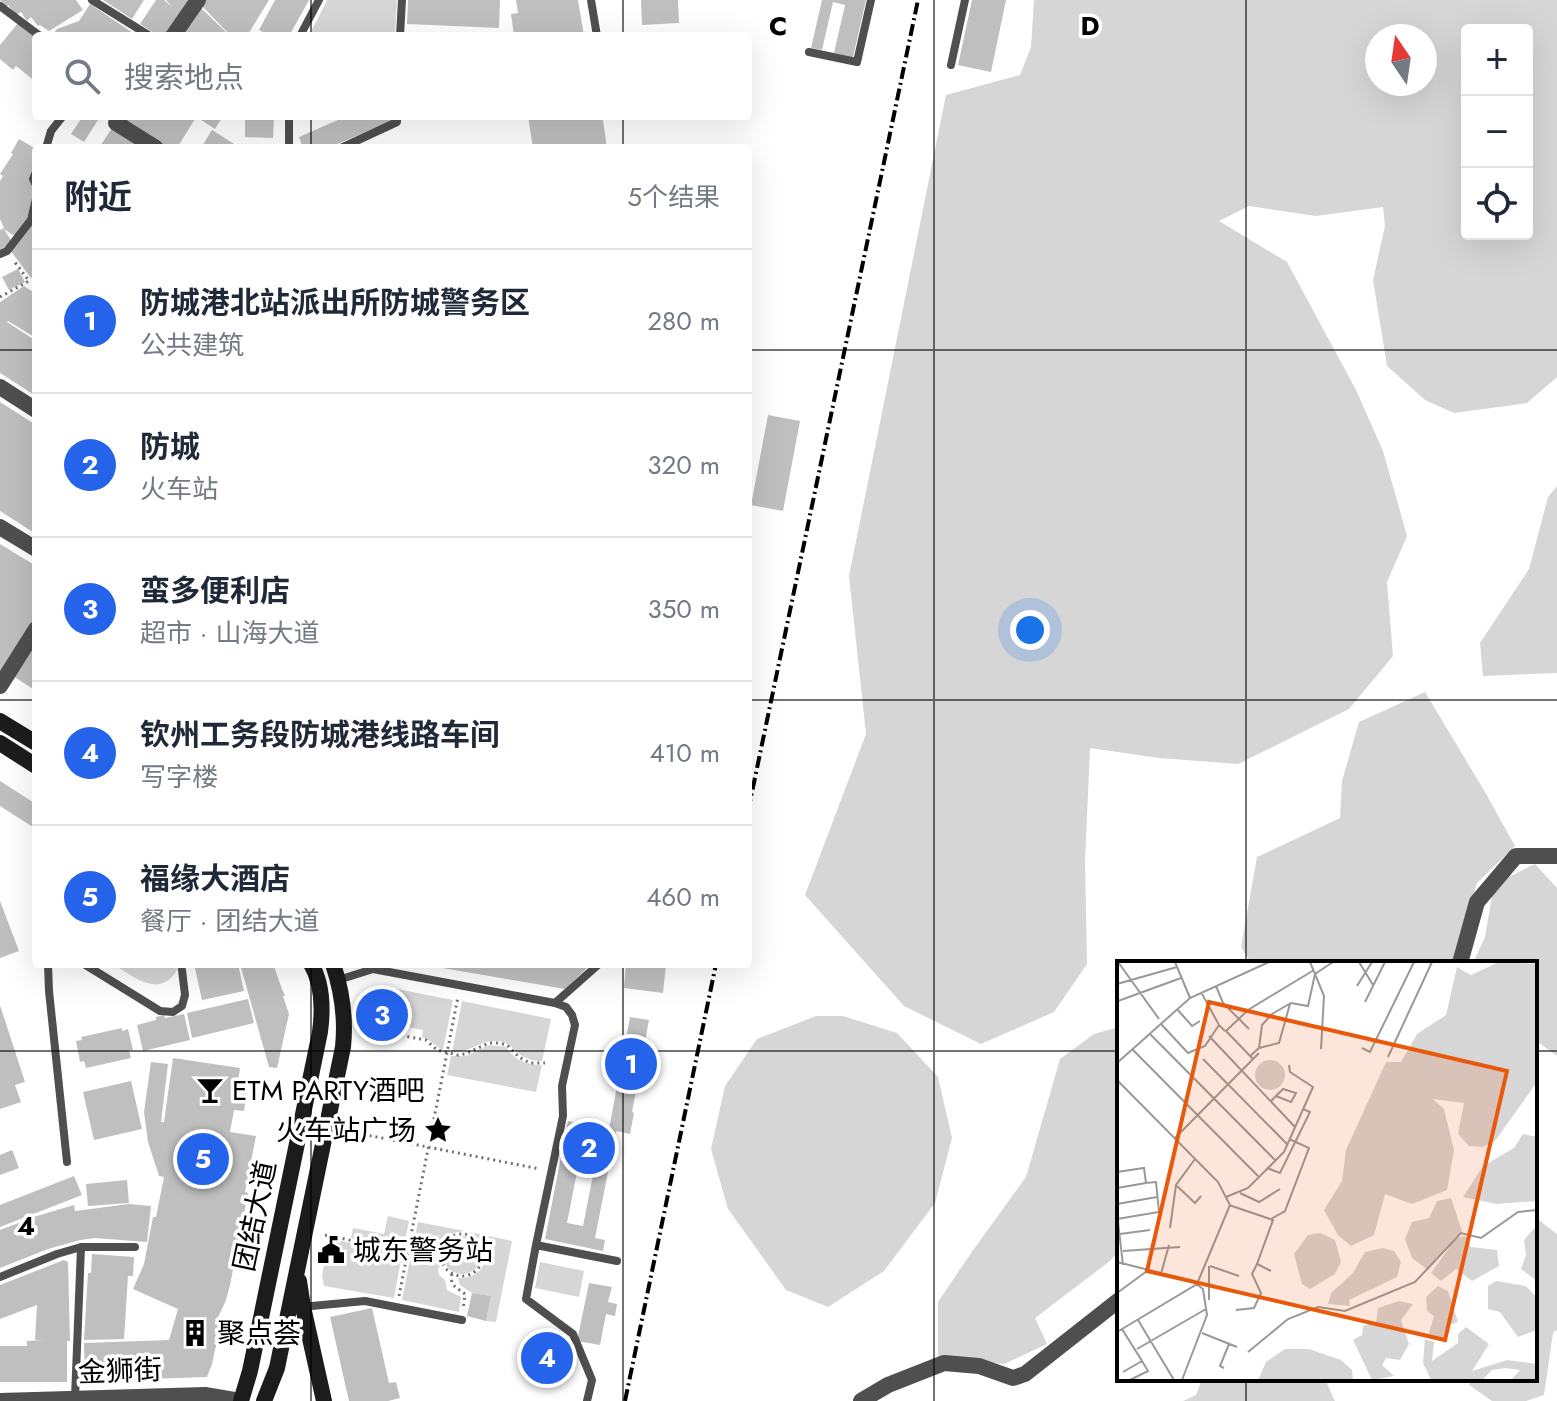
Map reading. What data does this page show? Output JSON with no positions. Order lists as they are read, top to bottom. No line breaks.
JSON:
{"streets":{"main road":["团结大道"],"street":["金狮街"]},"crossings":[["团结大道","金狮街"]],"places":{"bar":["ETM PARTY酒吧"],"place":["火车站广场"],"public building":["城东警务站"],"building":["聚点荟"]},"north":"top","page":{"map_buttons":["+","−"],"search":"搜索地点","heading":["附近","5个结果"],"list":[{"mark":"1","name":"防城港北站派出所防城警务区","note":"公共建筑","value":"280 m"},{"mark":"2","name":"防城","note":"火车站","value":"320 m"},{"mark":"3","name":"蛮多便利店","note":"超市 · 山海大道","value":"350 m"},{"mark":"4","name":"钦州工务段防城港线路车间","note":"写字楼","value":"410 m"},{"mark":"5","name":"福缘大酒店","note":"餐厅 · 团结大道","value":"460 m"}],"pins":["3","1","2","5","4"]},"grid":{"columns":["C","D"],"rows":["4"]}}
